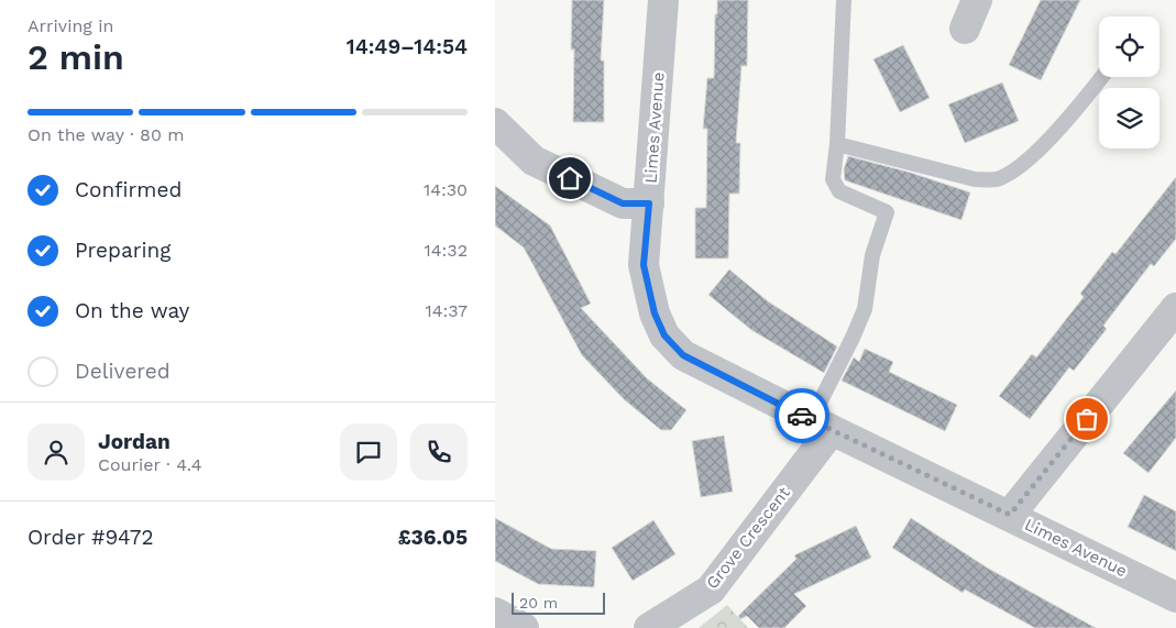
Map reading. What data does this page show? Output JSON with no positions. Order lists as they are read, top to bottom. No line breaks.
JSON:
{"streets":{"street":["Limes Avenue","Grove Crescent"]},"crossings":[["Limes Avenue","Grove Crescent"]],"scale_bar":"20 m","page":{"heading":["2 min","Arriving in","14:49–14:54"],"panel":["Jordan","Courier · 4.4","Order #9472","£36.05"],"bar":"On the way · 80 m","list":[["Confirmed","14:30"],["Preparing","14:32"],["On the way","14:37"],"Delivered"],"scale":"20 m"}}
